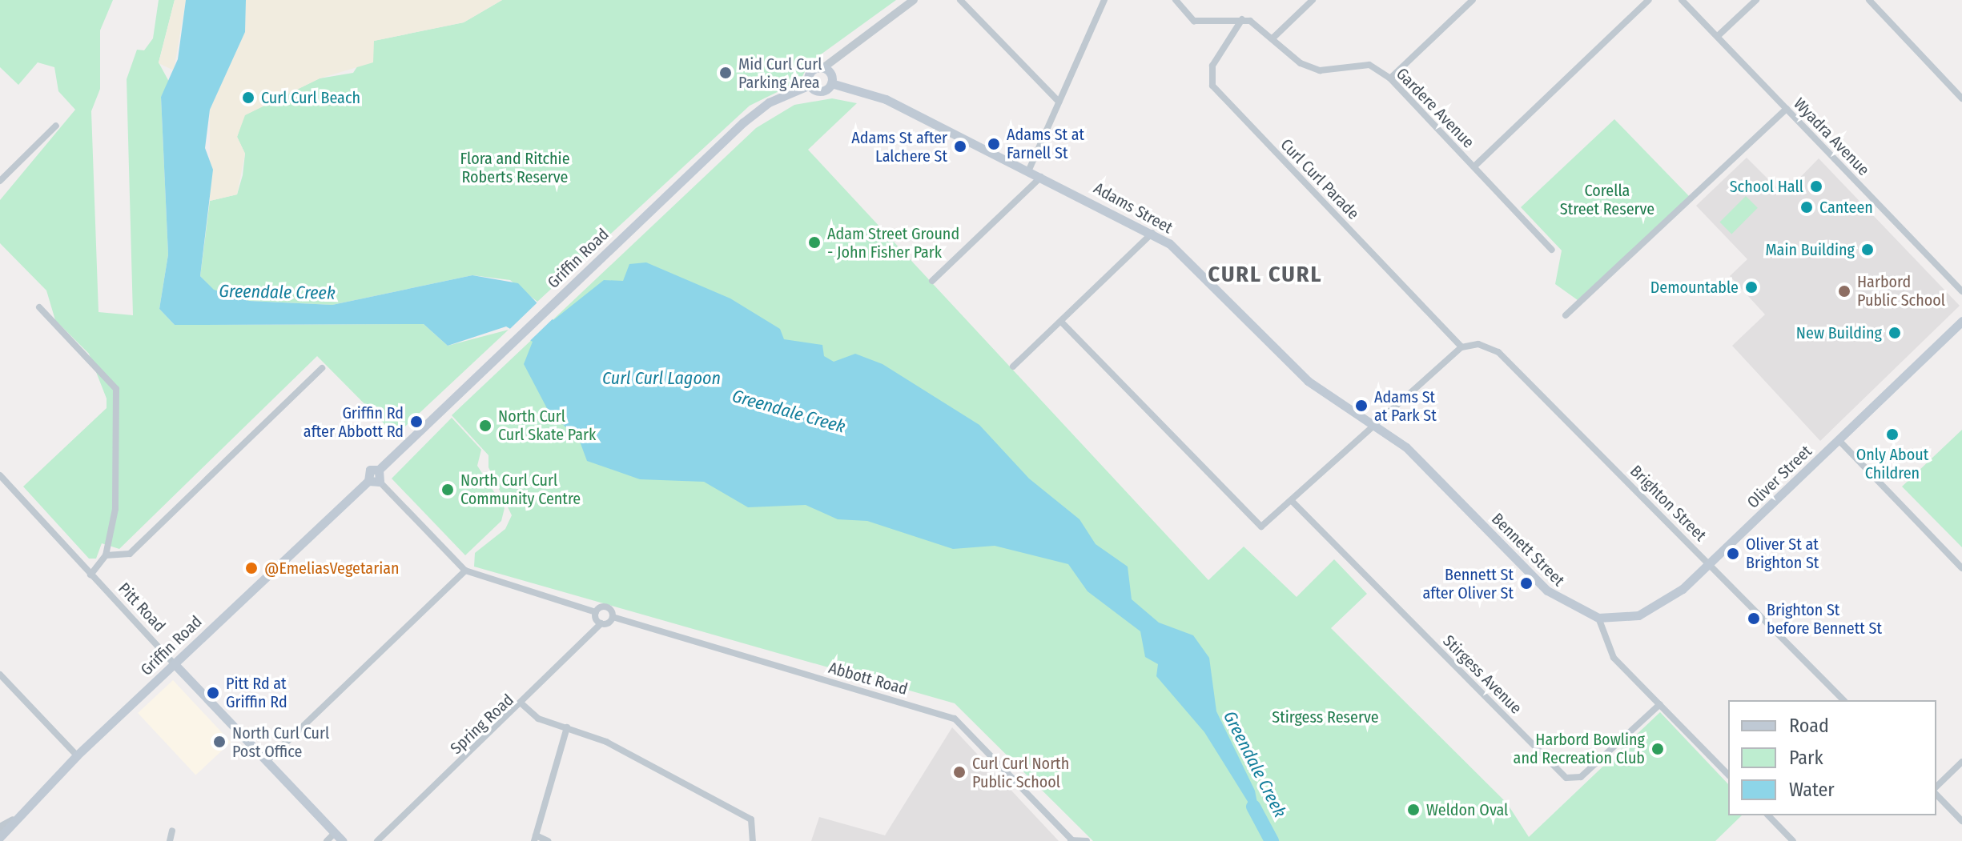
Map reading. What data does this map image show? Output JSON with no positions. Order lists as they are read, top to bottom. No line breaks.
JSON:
{"streets":{"main road":["Adams Street","Griffin Road","Oliver Street","Bennett Street","Pitt Road"],"street":["Gardere Avenue","Wyadra Avenue","Curl Curl Parade","Brighton Street","Stirgess Avenue","Abbott Road","Spring Road"]},"crossings":[["Gardere Avenue","Curl Curl Parade"],["Curl Curl Parade","Brighton Street"],["Adams Street","Bennett Street"],["Griffin Road","Pitt Road"],["Oliver Street","Brighton Street"],["Oliver Street","Bennett Street"]],"districts":["CURL CURL"],"water":["Greendale Creek","Curl Curl Lagoon"],"parks":["Flora and Ritchie Roberts Reserve","Corella Street Reserve","Stirgess Reserve"],"places":["Mid Curl Curl Parking Area","Curl Curl Beach","Adams St at Farnell St","Adams St after Lalchere St","School Hall","Canteen","Adam Street Ground - John Fisher Park","Main Building","Demountable","Harbord Public School","New Building","Adams St at Park St","Griffin Rd after Abbott Rd","North Curl Curl Skate Park","Only About Children","North Curl Curl Community Centre","Oliver St at Brighton St","@EmeliasVegetarian","Bennett St after Oliver St","Brighton St before Bennett St","Pitt Rd at Griffin Rd","North Curl Curl Post Office","Harbord Bowling and Recreation Club","Curl Curl North Public School","Weldon Oval"],"legend":["Road","Park","Water"]}
